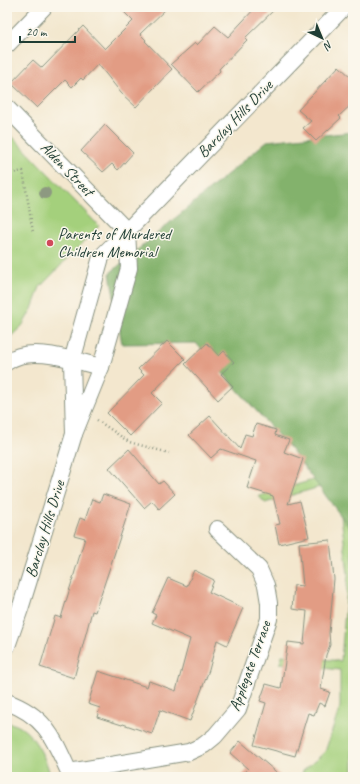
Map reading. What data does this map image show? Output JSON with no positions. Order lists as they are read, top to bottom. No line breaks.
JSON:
{"streets":{"street":["Barclay Hills Drive","Alden Street","Applegate Terrace"]},"crossings":[["Barclay Hills Drive","Alden Street"]],"places":["Parents of Murdered Children Memorial"],"scale_bar":"20 m","north":"bottom right"}
